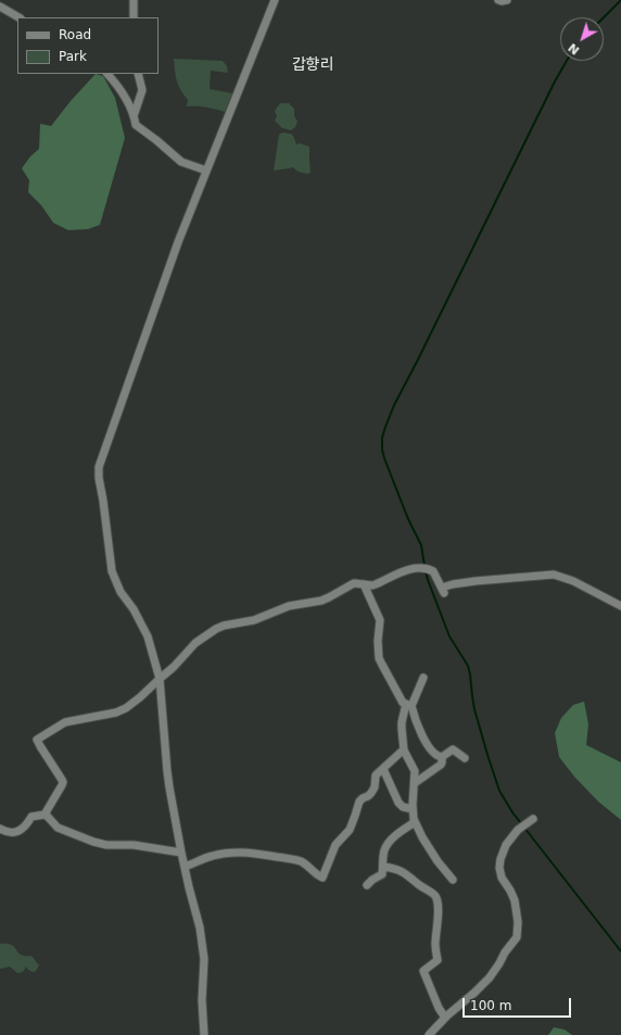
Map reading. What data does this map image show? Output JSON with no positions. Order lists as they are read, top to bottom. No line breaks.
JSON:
{"districts":["갑향리"],"legend":["Road","Park"],"scale_bar":"100 m","north":"bottom left"}
